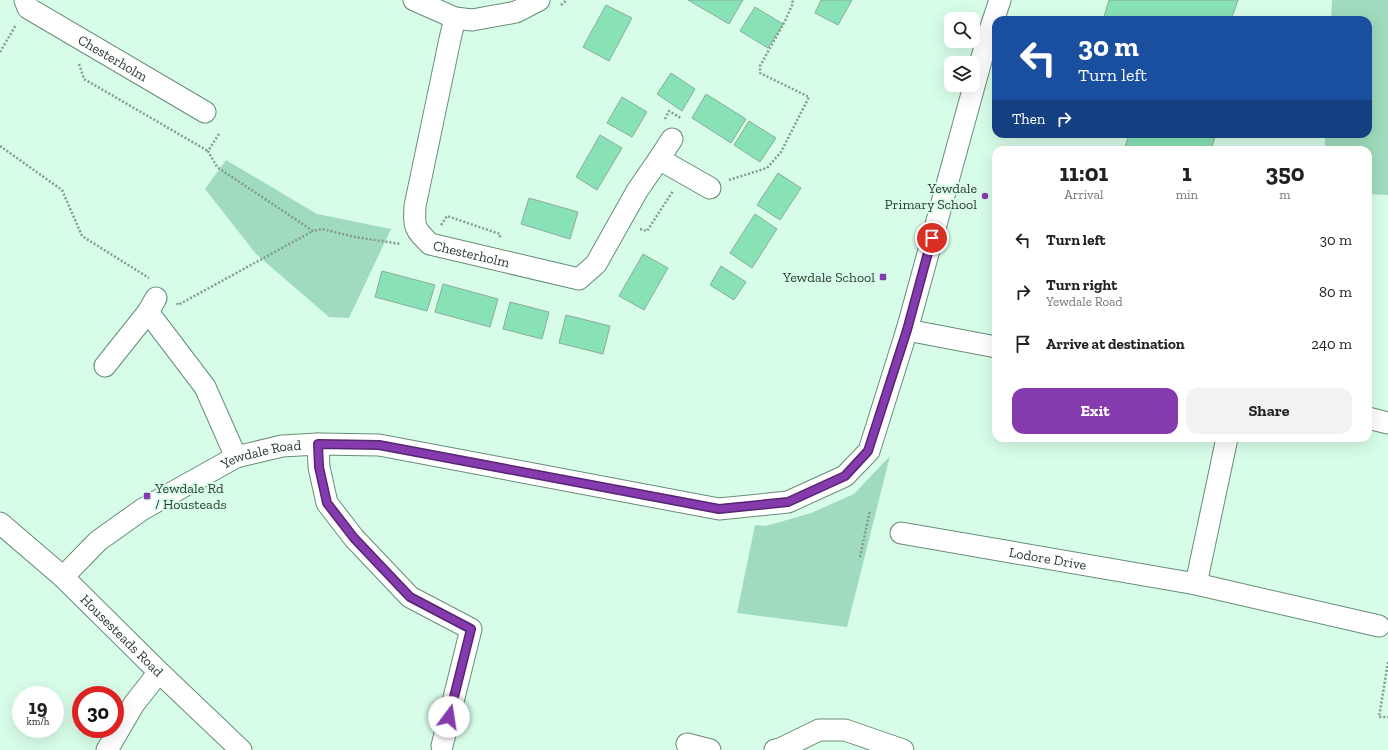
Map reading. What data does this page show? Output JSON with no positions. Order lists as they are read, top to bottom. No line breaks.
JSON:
{"streets":{"street":["Chesterholm","Yewdale Road","Lodore Drive","Housesteads Road"]},"crossings":[["Yewdale Road","Housesteads Road"]],"places":{"other":["Yewdale Primary School"],"transit":["Yewdale School","Yewdale Rd / Housteads"]},"page":{"turn":["30 m","Turn left"],"then":"Then","eta":["11:01","Arrival","1","min","350","m"],"list":[{"name":"Turn left","value":"30 m"},{"name":"Turn right","note":"Yewdale Road","value":"80 m"},{"name":"Arrive at destination","value":"240 m"}],"buttons":["Exit","Share"],"speed":"19 km/h","limit":"30"}}
